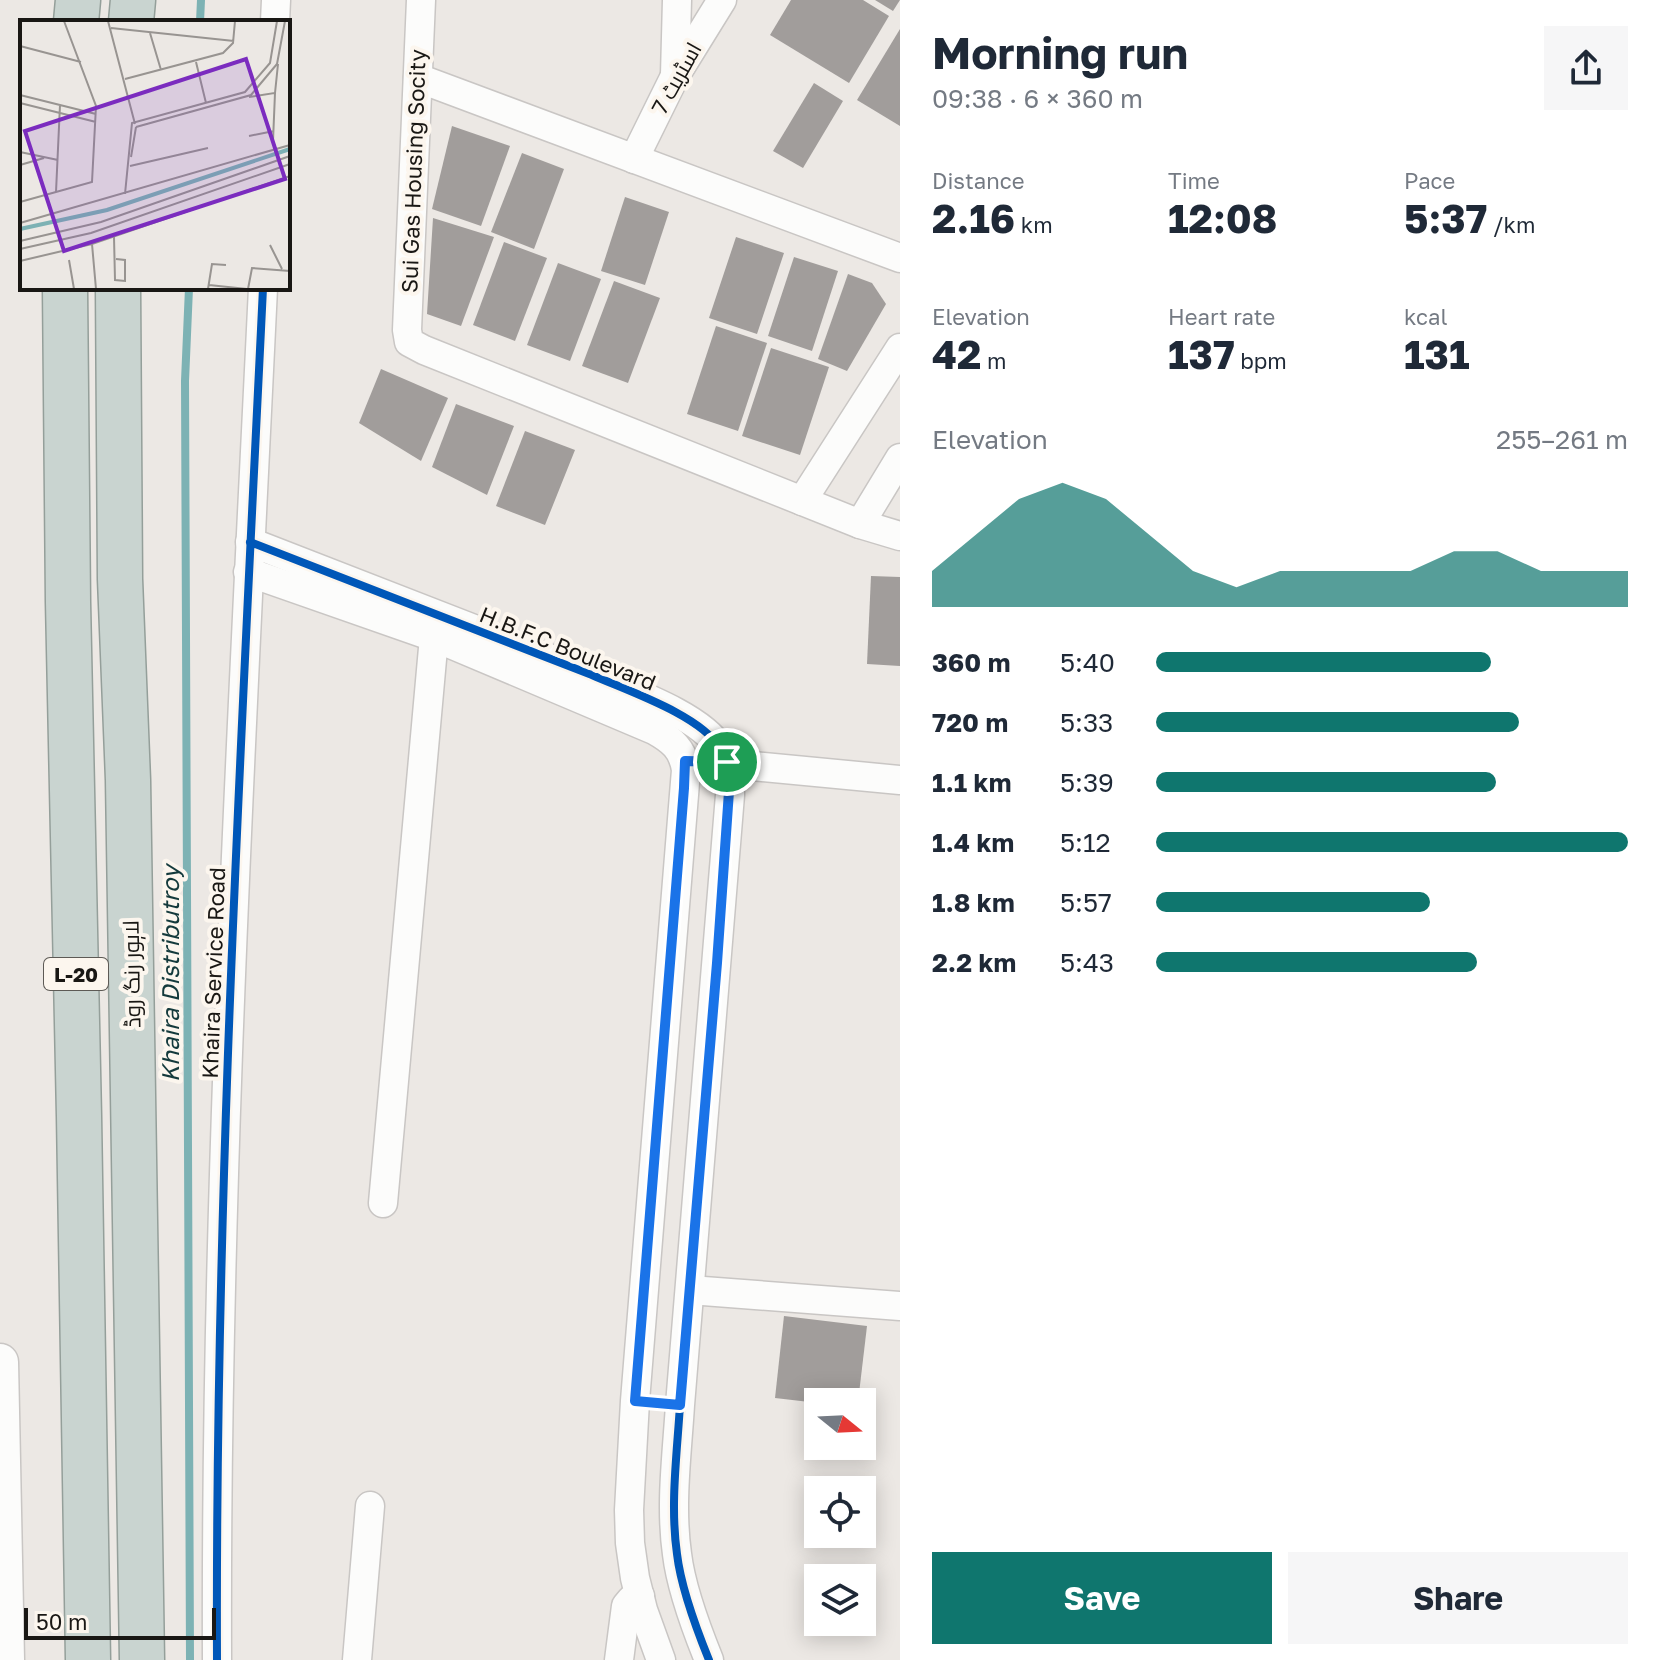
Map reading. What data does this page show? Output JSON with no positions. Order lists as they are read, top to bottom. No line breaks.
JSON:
{"streets":{"highway":["L-20","لاہور رنگ روڈ"],"street":["اسٹریٹ 7","Sui Gas Housing Socity","H.B.F.C Boulevard","Khaira Service Road"]},"crossings":[["H.B.F.C Boulevard","Khaira Service Road"]],"water":["Khaira Distributroy"],"scale_bar":"50 m","north":"right","page":{"heading":["Morning run","09:38 · 6 × 360 m"],"stats":[["Distance","2.16 km"],["Time","12:08"],["Pace","5:37 /km"],["Elevation","42 m"],["Heart rate","137 bpm"],["kcal","131"]],"chart":["Elevation","255–261 m"],"list":[{"name":"360 m","note":"5:40"},{"name":"720 m","note":"5:33"},{"name":"1.1 km","note":"5:39"},{"name":"1.4 km","note":"5:12"},{"name":"1.8 km","note":"5:57"},{"name":"2.2 km","note":"5:43"}],"buttons":["Save","Share"],"scale":"50 m"}}
